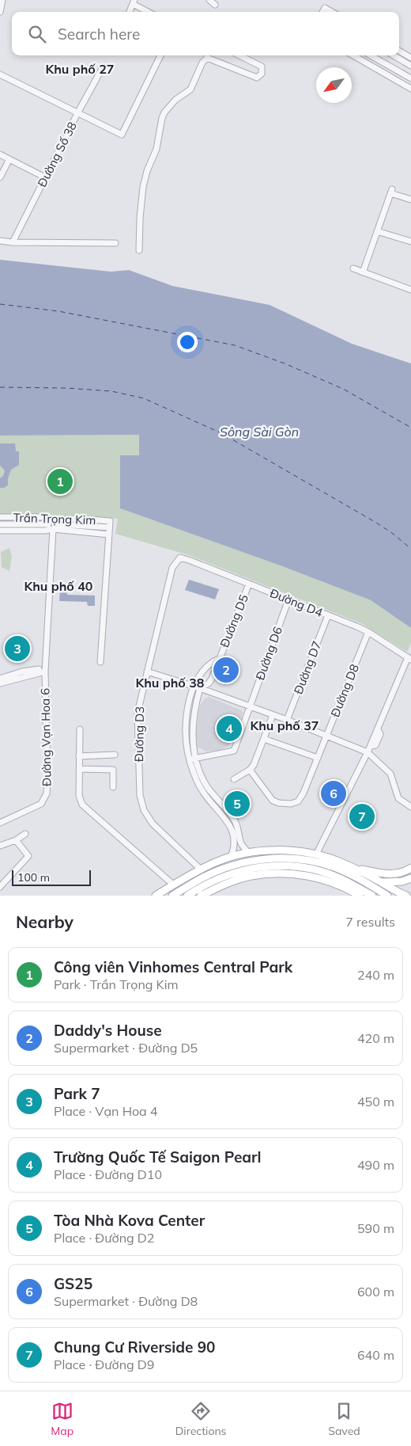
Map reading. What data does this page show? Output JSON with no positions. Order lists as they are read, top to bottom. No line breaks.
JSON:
{"streets":{"street":["Đường Số 38","Trần Trọng Kim","Đường D4","Đường D5","Đường D6","Đường D7","Đường D8","Đường D3","Đường Vạn Hoa 6"]},"crossings":[["Trần Trọng Kim","Đường Vạn Hoa 6"],["Đường D4","Đường D5"],["Đường D4","Đường D6"],["Đường D4","Đường D7"],["Đường D4","Đường D8"],["Đường D4","Đường D3"]],"districts":["Khu phố 27","Khu phố 40","Khu phố 38","Khu phố 37"],"water":["Sông Sài Gòn"],"scale_bar":"100 m","north":"bottom left","page":{"search":"Search here","pins":["1","3","2","4","6","5","7"],"scale":"100 m","heading":["Nearby","7 results"],"list":[{"mark":"1","name":"Công viên Vinhomes Central Park","note":"Park · Trần Trọng Kim","value":"240 m"},{"mark":"2","name":"Daddy's House","note":"Supermarket · Đường D5","value":"420 m"},{"mark":"3","name":"Park 7","note":"Place · Vạn Hoa 4","value":"450 m"},{"mark":"4","name":"Trường Quốc Tế Saigon Pearl","note":"Place · Đường D10","value":"490 m"},{"mark":"5","name":"Tòa Nhà Kova Center","note":"Place · Đường D2","value":"590 m"},{"mark":"6","name":"GS25","note":"Supermarket · Đường D8","value":"600 m"},{"mark":"7","name":"Chung Cư Riverside 90","note":"Place · Đường D9","value":"640 m"}],"nav":["Map","Directions","Saved"]}}
